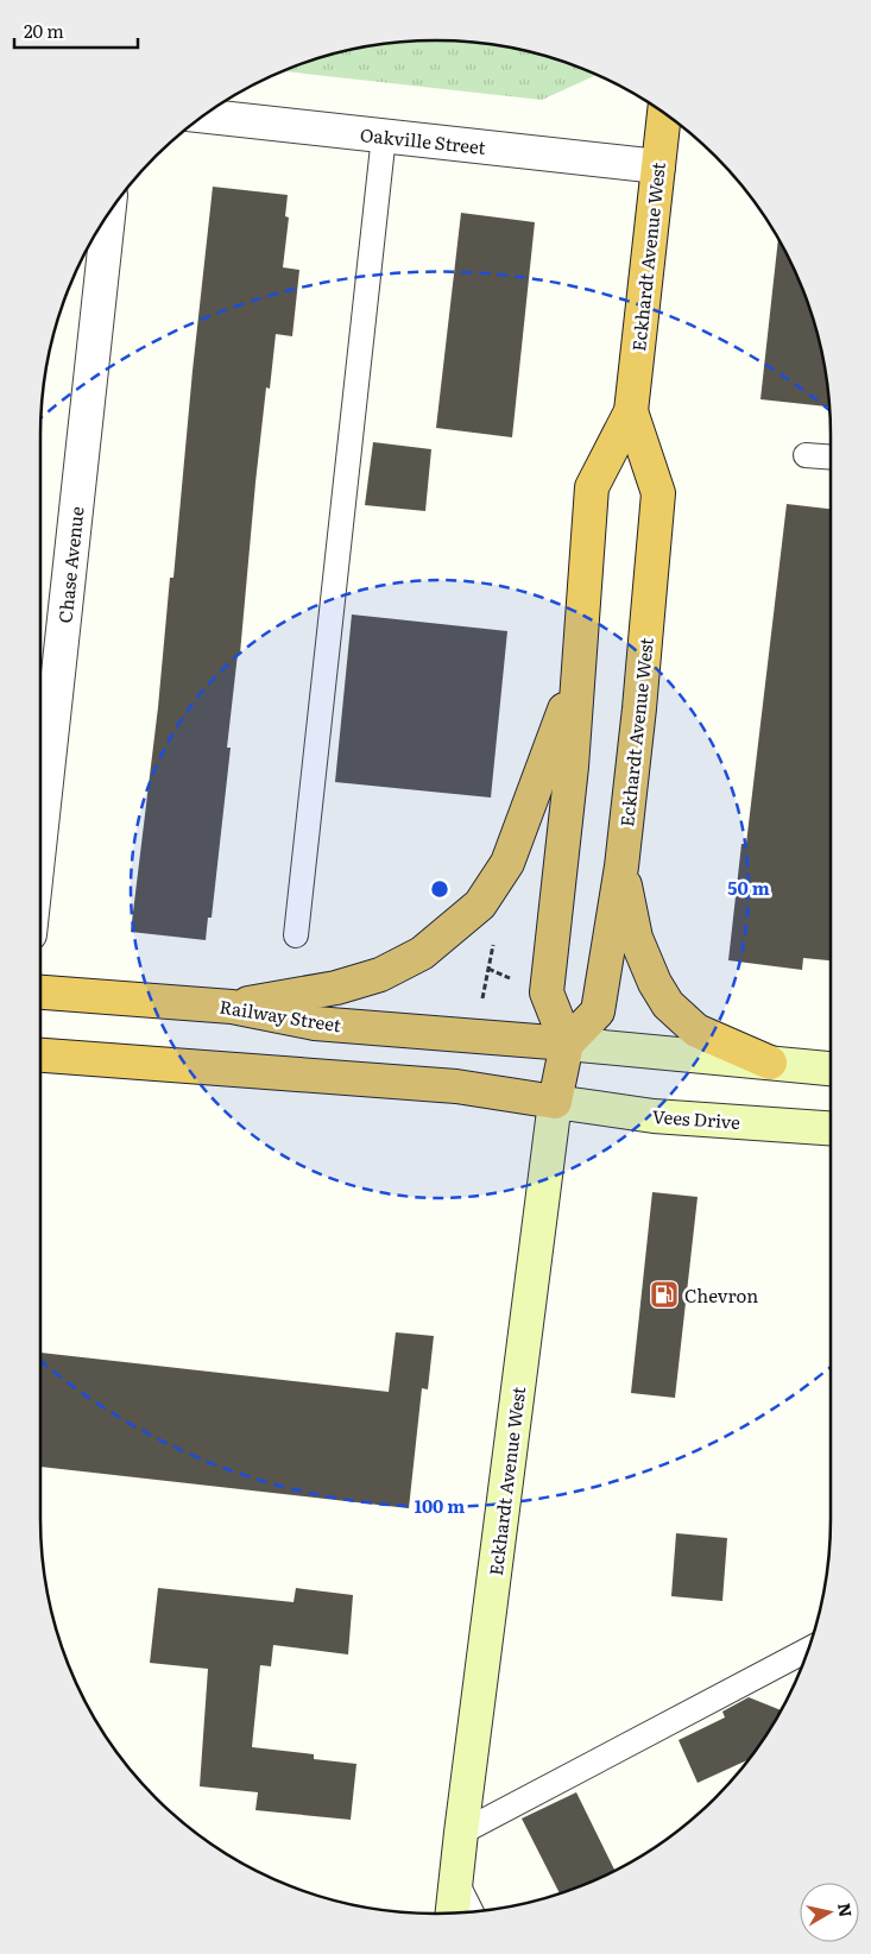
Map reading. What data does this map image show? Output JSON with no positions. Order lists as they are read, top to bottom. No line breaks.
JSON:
{"streets":{"highway":["Eckhardt Avenue West","Railway Street"],"main road":["Vees Drive"],"street":["Oakville Street","Chase Avenue"]},"crossings":[["Oakville Street","Eckhardt Avenue West"],["Eckhardt Avenue West","Railway Street"],["Eckhardt Avenue West","Vees Drive"]],"places":{"fuel station":["Chevron"]},"scale_bar":"20 m","north":"right","rings":["50 m","100 m"]}
